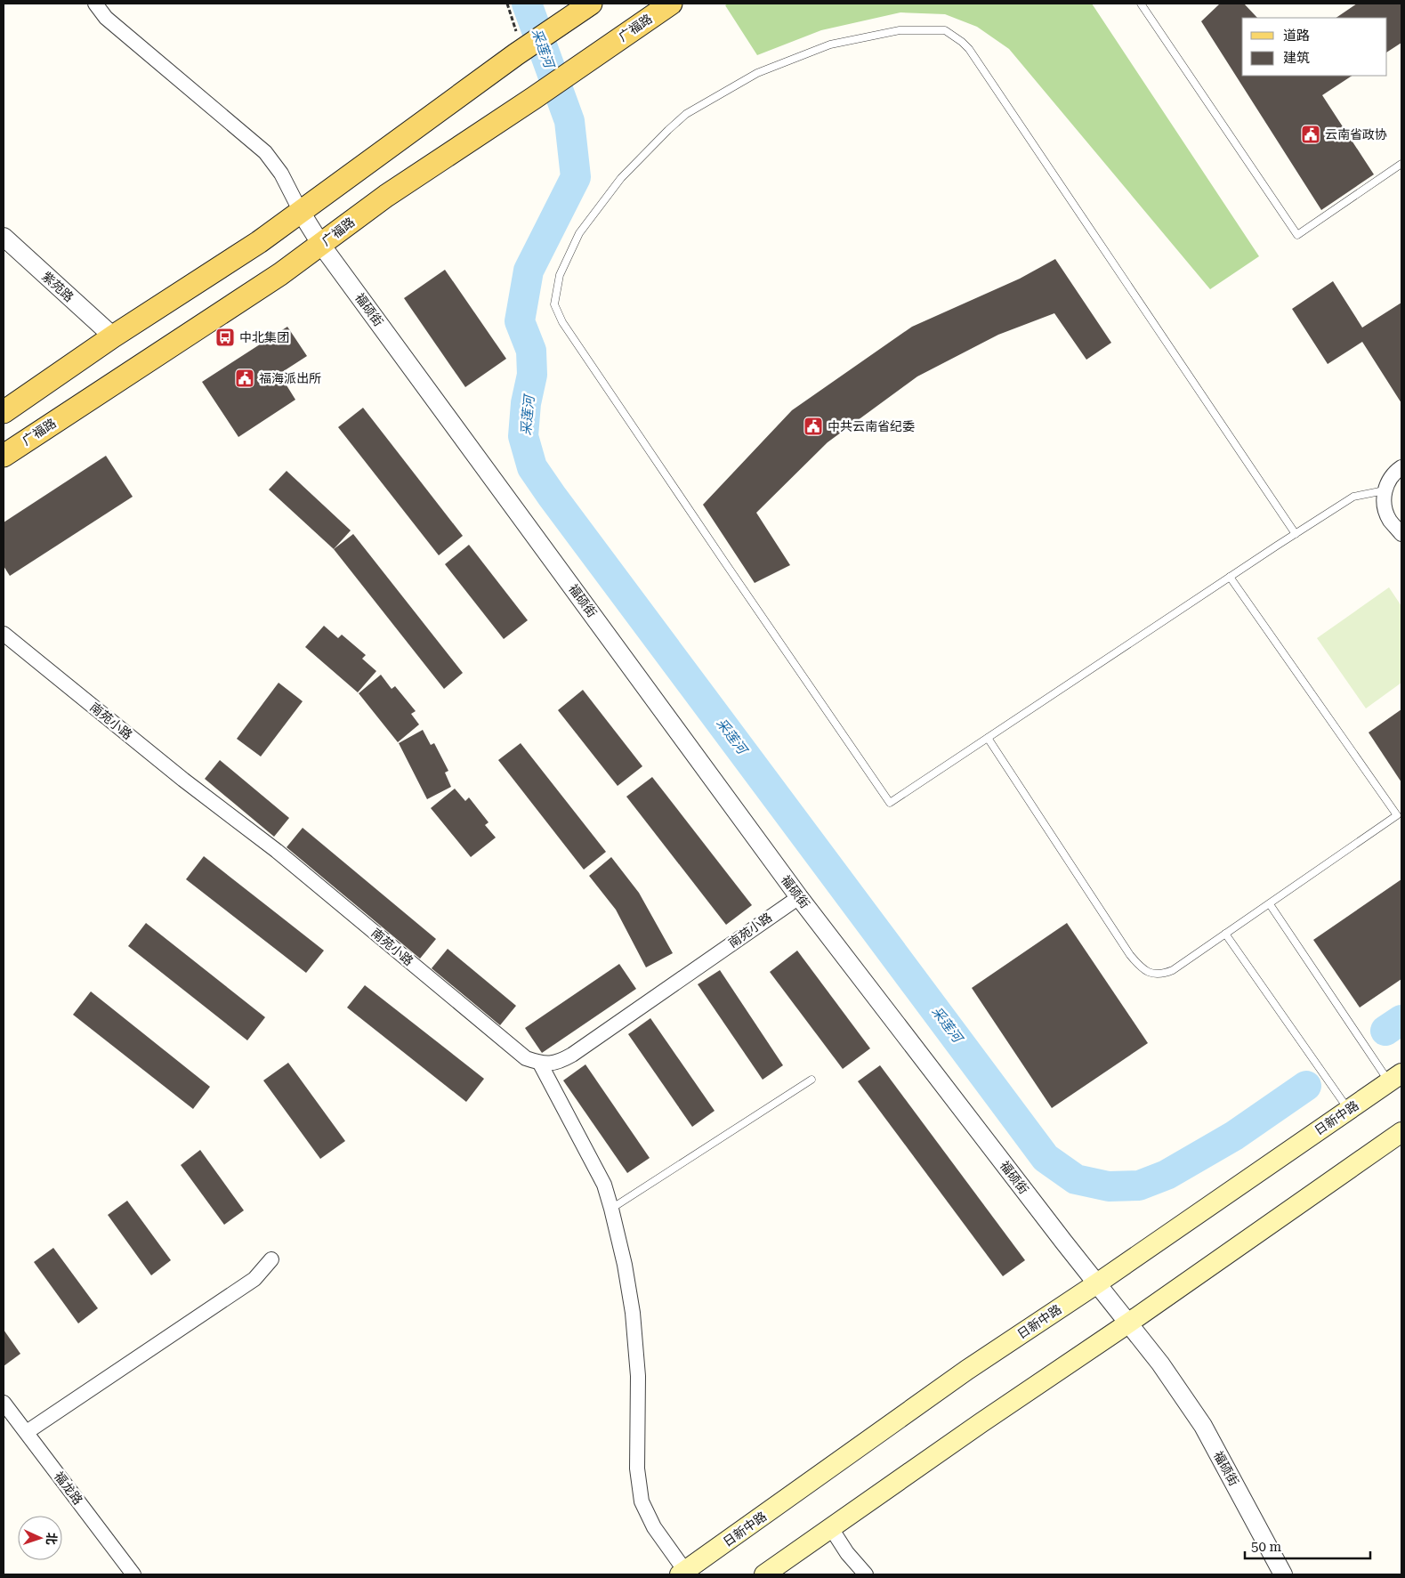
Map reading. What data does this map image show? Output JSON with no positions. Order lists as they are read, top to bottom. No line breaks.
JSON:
{"streets":{"main road":["广福路","日新中路"],"street":["紫苑路","福硕街","南苑小路","福龙路"]},"crossings":[["广福路","福硕街"],["福硕街","南苑小路"],["福硕街","日新中路"]],"water":["采莲河"],"places":{"public building":["云南省政协","福海派出所","中共云南省纪委"],"bus stop":["中北集团"]},"legend":["道路","建筑"],"scale_bar":"50 m","north":"right"}
